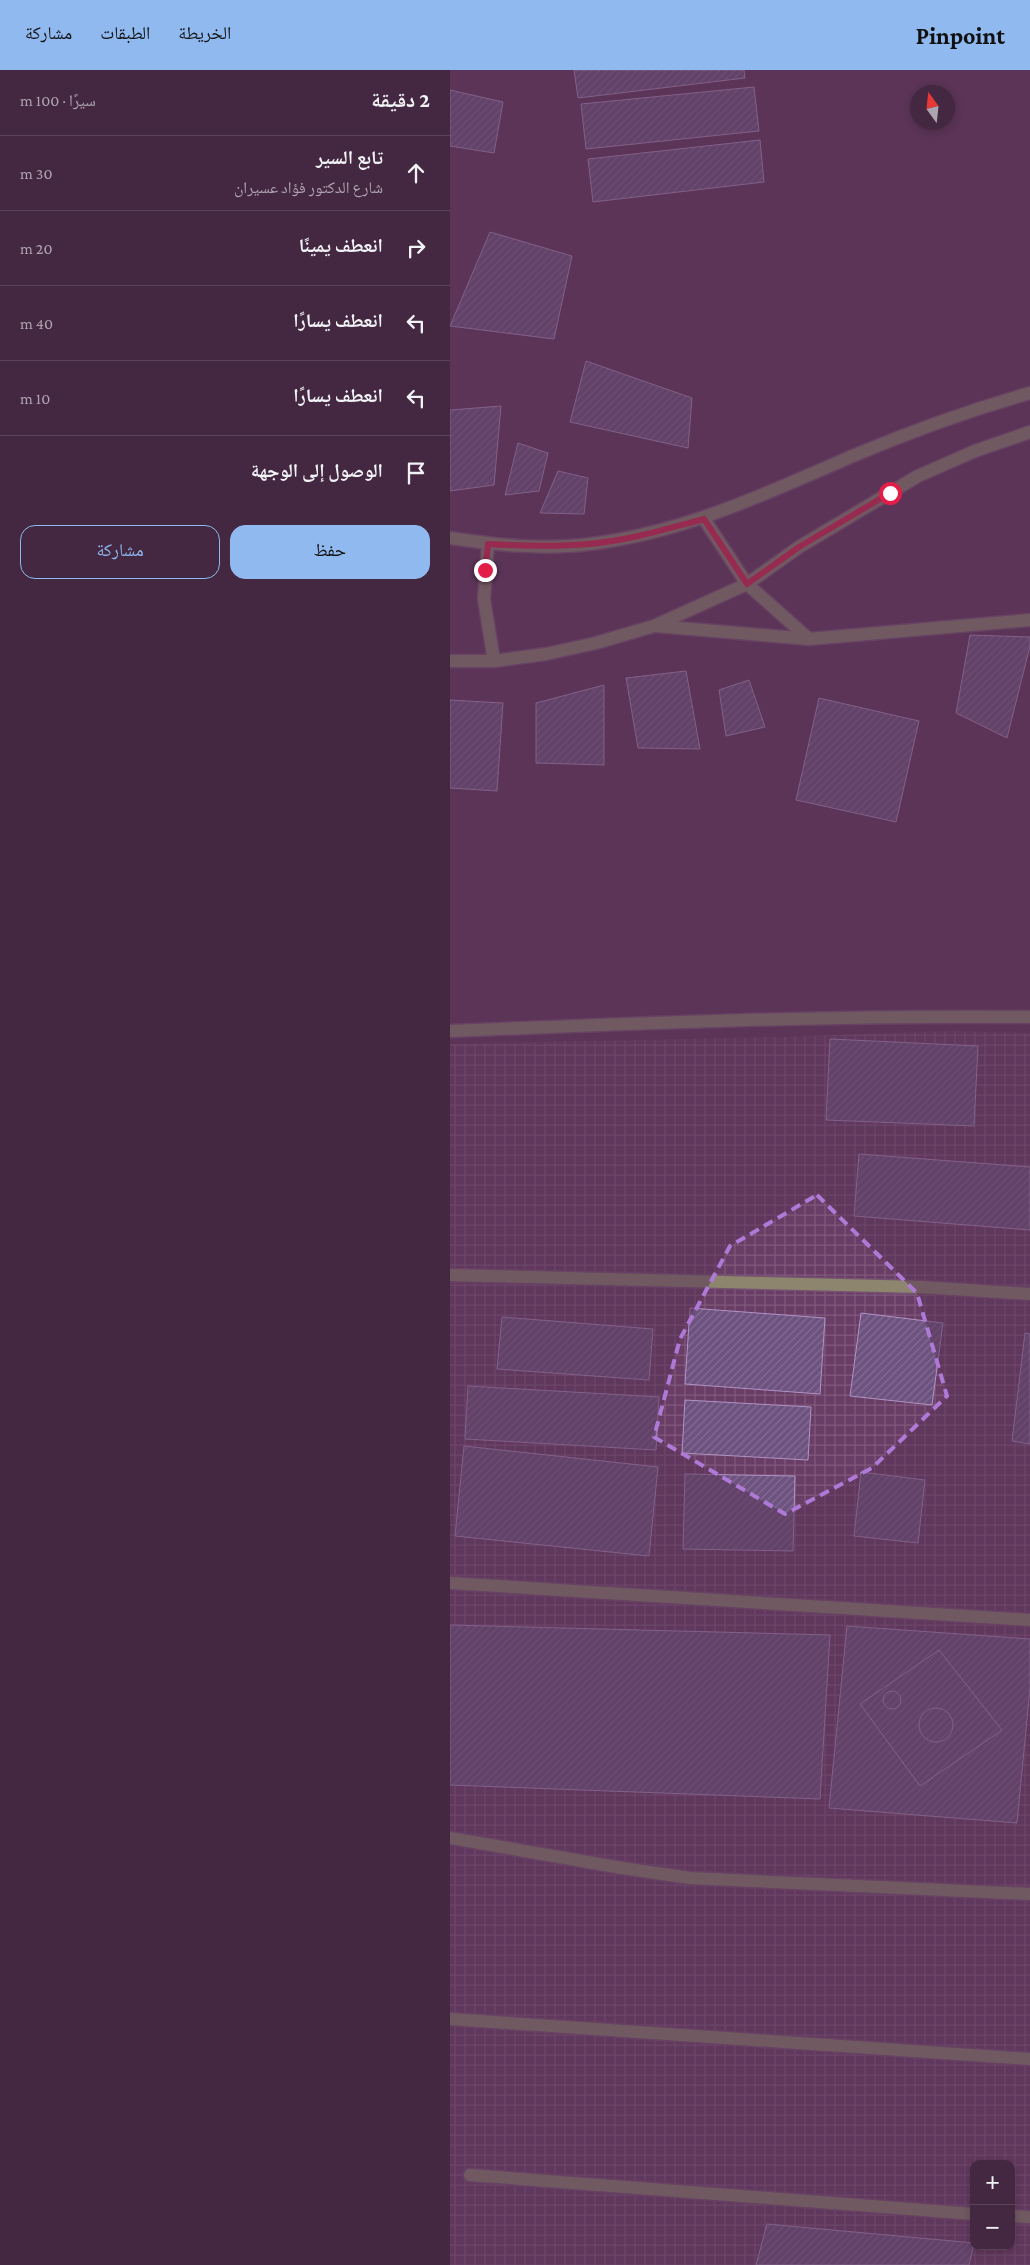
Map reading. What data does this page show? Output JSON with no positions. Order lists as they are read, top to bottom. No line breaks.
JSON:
{"north":"top","page":{"header":"Pinpoint","nav":["الخريطة","الطبقات","مشاركة"],"heading":["2 دقيقة","سيرًا · 100 m"],"list":[["تابع السير","شارع الدكتور فؤاد عسيران","30 m"],["انعطف يمينًا","20 m"],["انعطف يسارًا","40 m"],["انعطف يسارًا","10 m"],"الوصول إلى الوجهة"],"buttons":["حفظ","مشاركة"],"map_buttons":["+","−"]}}
